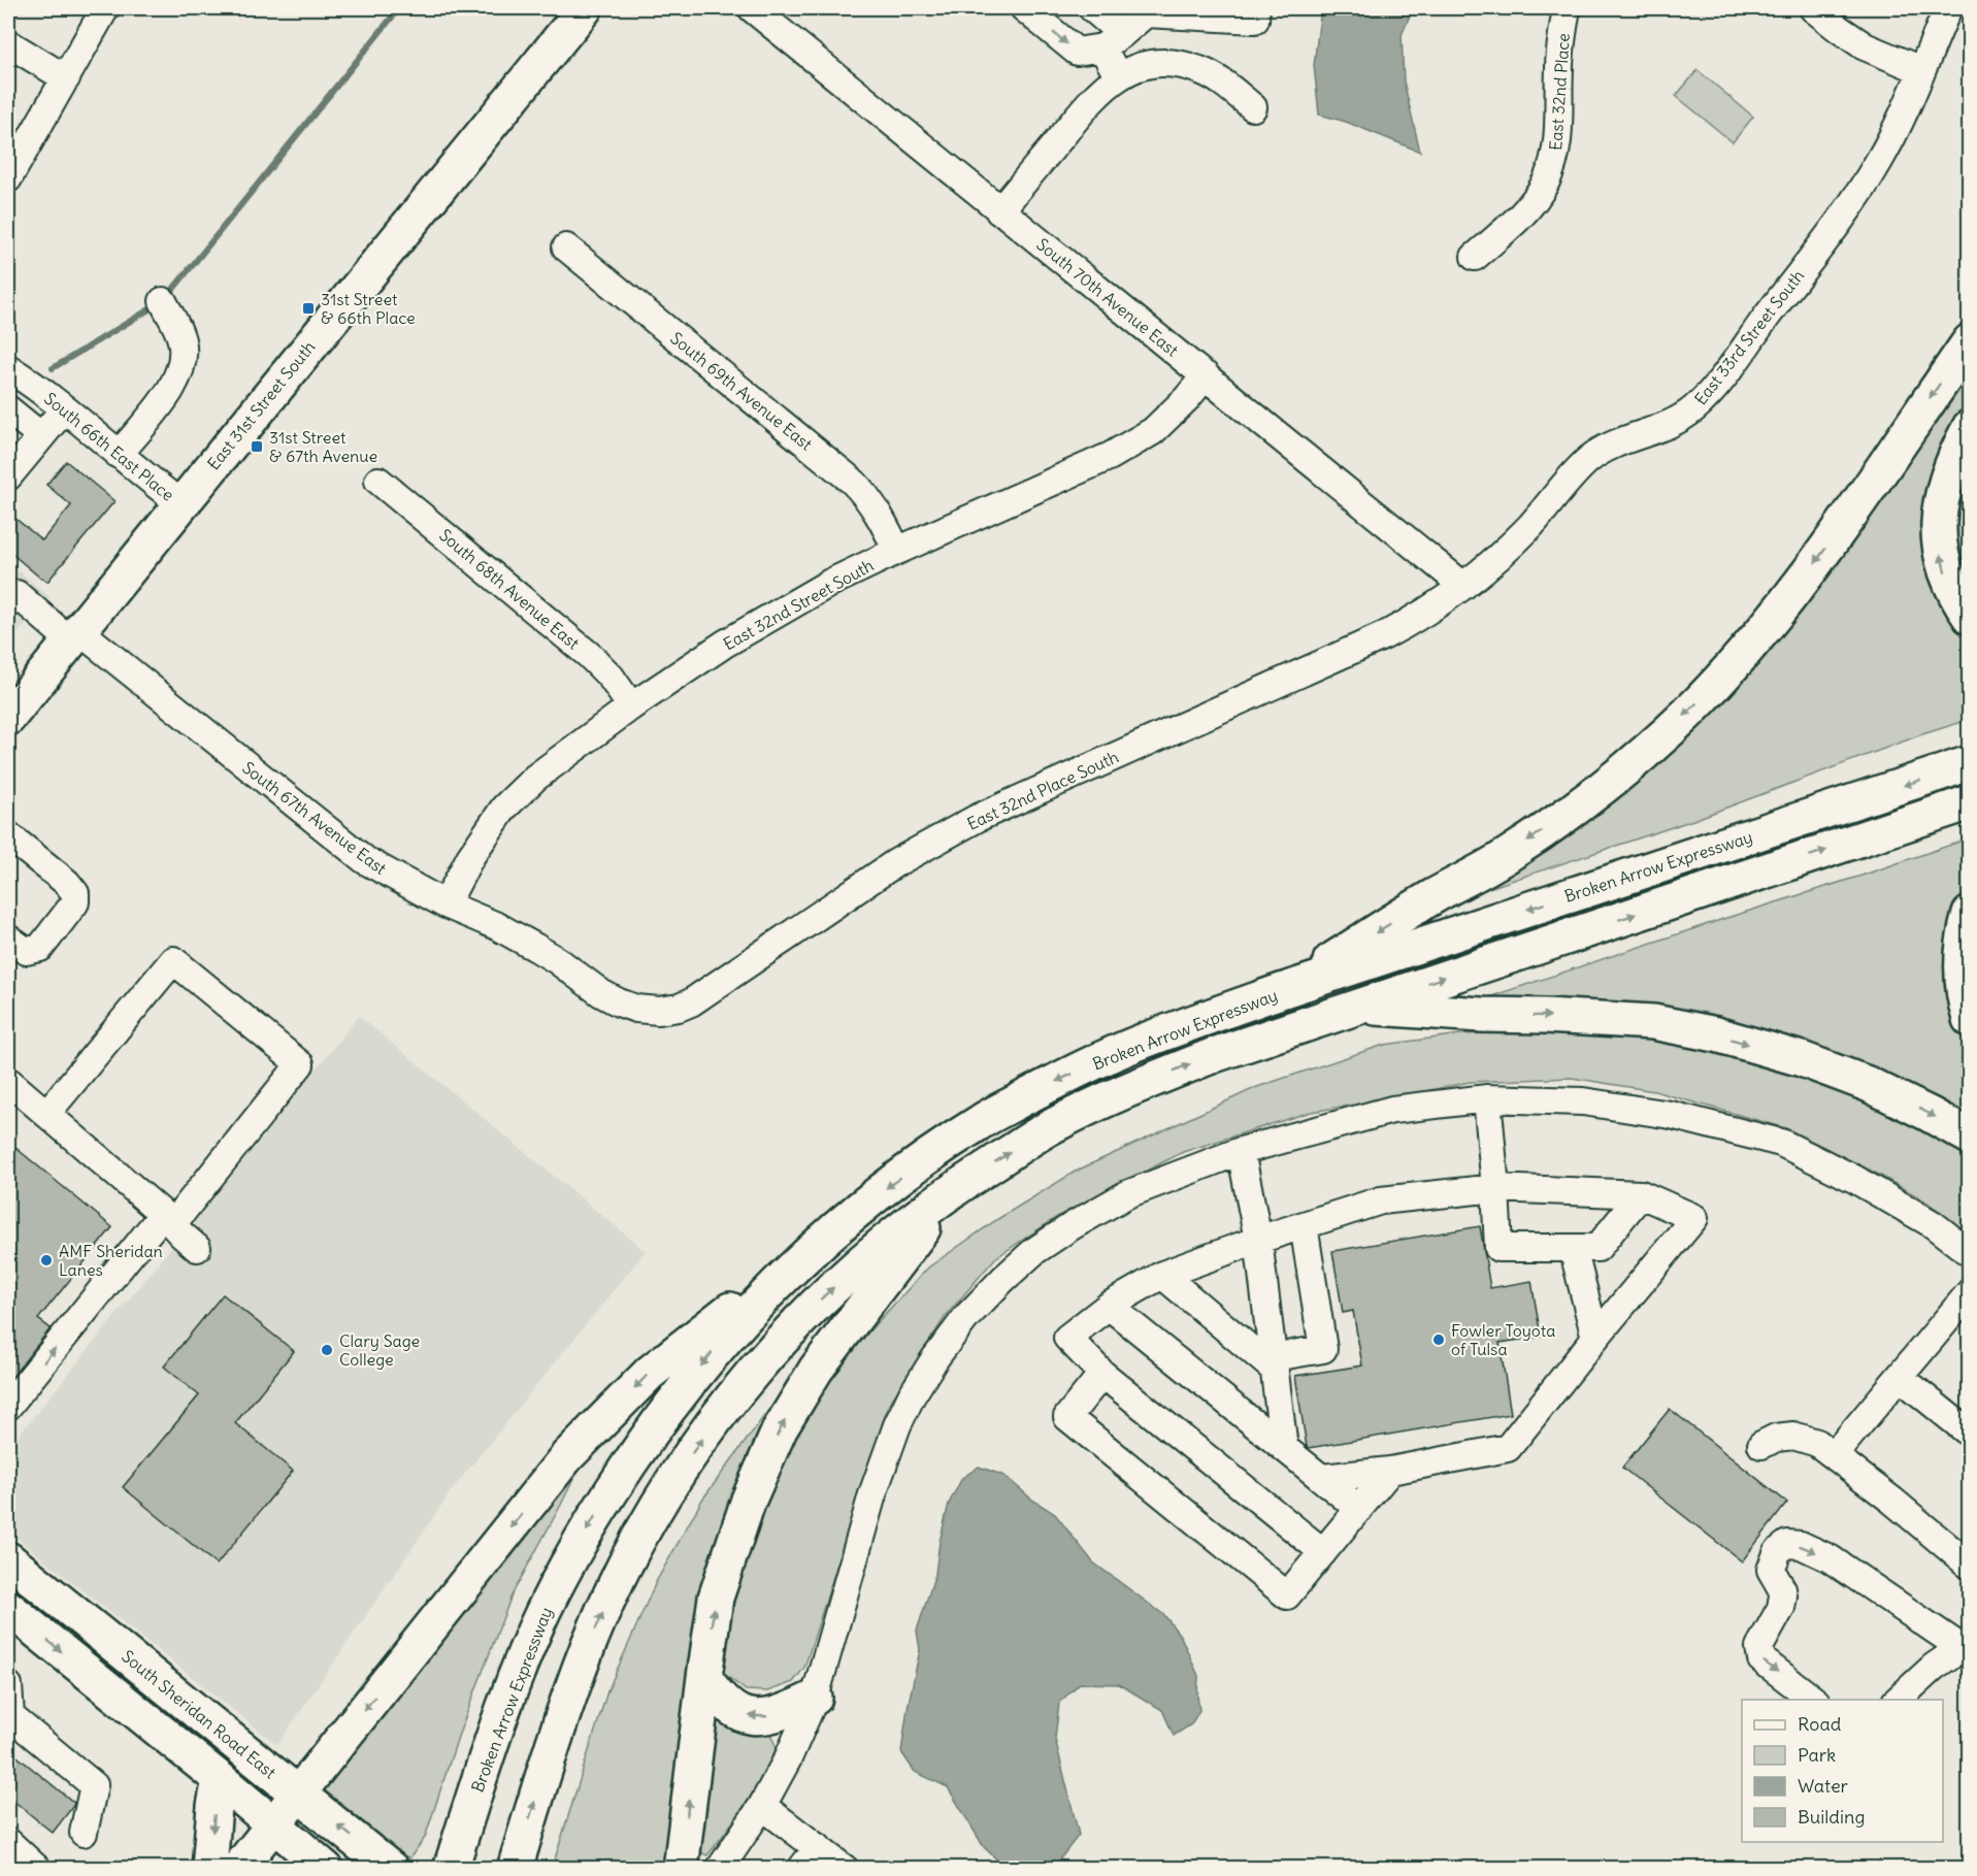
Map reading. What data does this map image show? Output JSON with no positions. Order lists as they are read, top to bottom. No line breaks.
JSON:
{"streets":{"main road":["East 31st Street South","Broken Arrow Expressway","South Sheridan Road East"],"street":["East 32nd Place","South 70th Avenue East","East 33rd Street South","South 69th Avenue East","South 66th East Place","South 68th Avenue East","East 32nd Street South","East 32nd Place South","South 67th Avenue East"]},"crossings":[["South 70th Avenue East","East 33rd Street South"],["South 70th Avenue East","East 32nd Street South"],["South 70th Avenue East","East 32nd Place South"],["East 33rd Street South","East 32nd Place South"],["South 69th Avenue East","East 32nd Street South"],["East 31st Street South","South 66th East Place"],["East 31st Street South","South 67th Avenue East"],["South 68th Avenue East","East 32nd Street South"],["East 32nd Street South","South 67th Avenue East"],["East 32nd Place South","South 67th Avenue East"]],"places":{"transit":["31st Street & 66th Place","31st Street & 67th Avenue"],"other":["AMF Sheridan Lanes","Fowler Toyota of Tulsa","Clary Sage College"]},"legend":["Road","Park","Water","Building"]}
